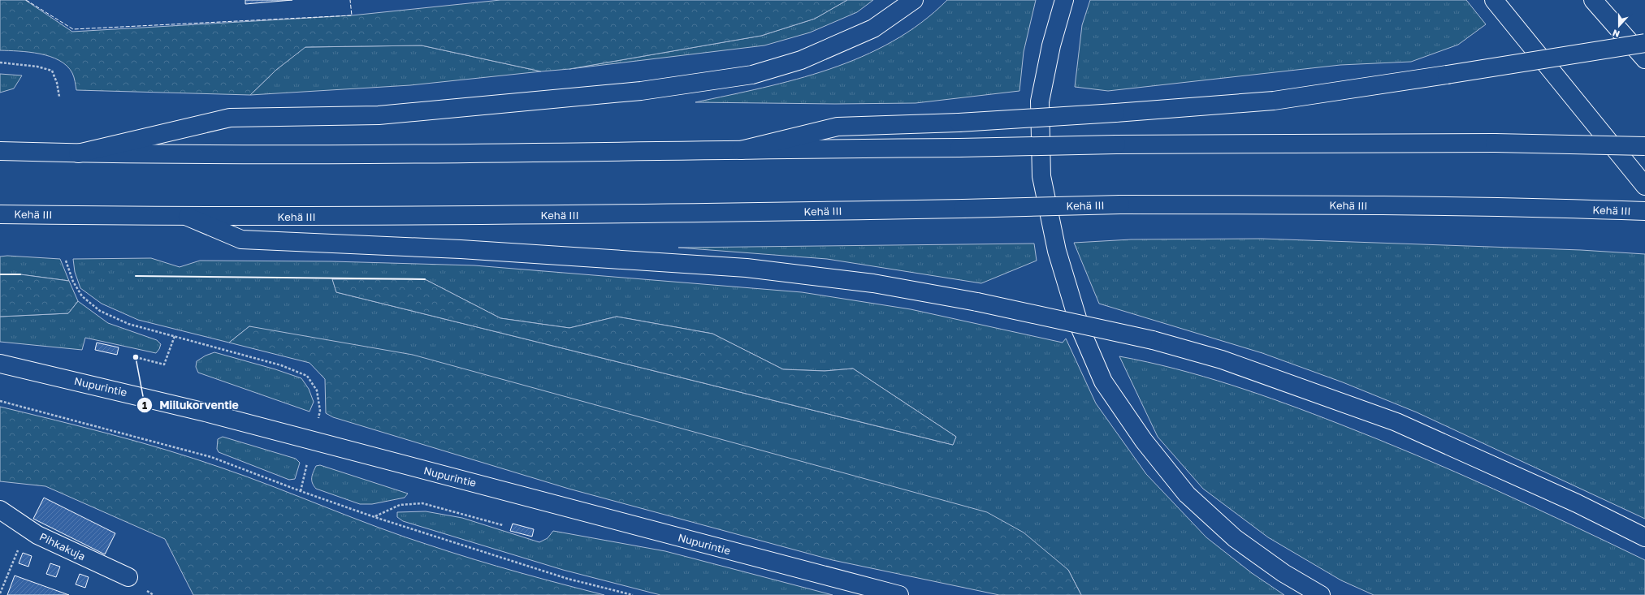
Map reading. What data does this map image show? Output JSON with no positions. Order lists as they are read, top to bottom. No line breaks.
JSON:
{"streets":{"main road":["Kehä III","Nupurintie","Pihkakuja"]},"places":["Miilukorventie"],"north":"bottom"}
